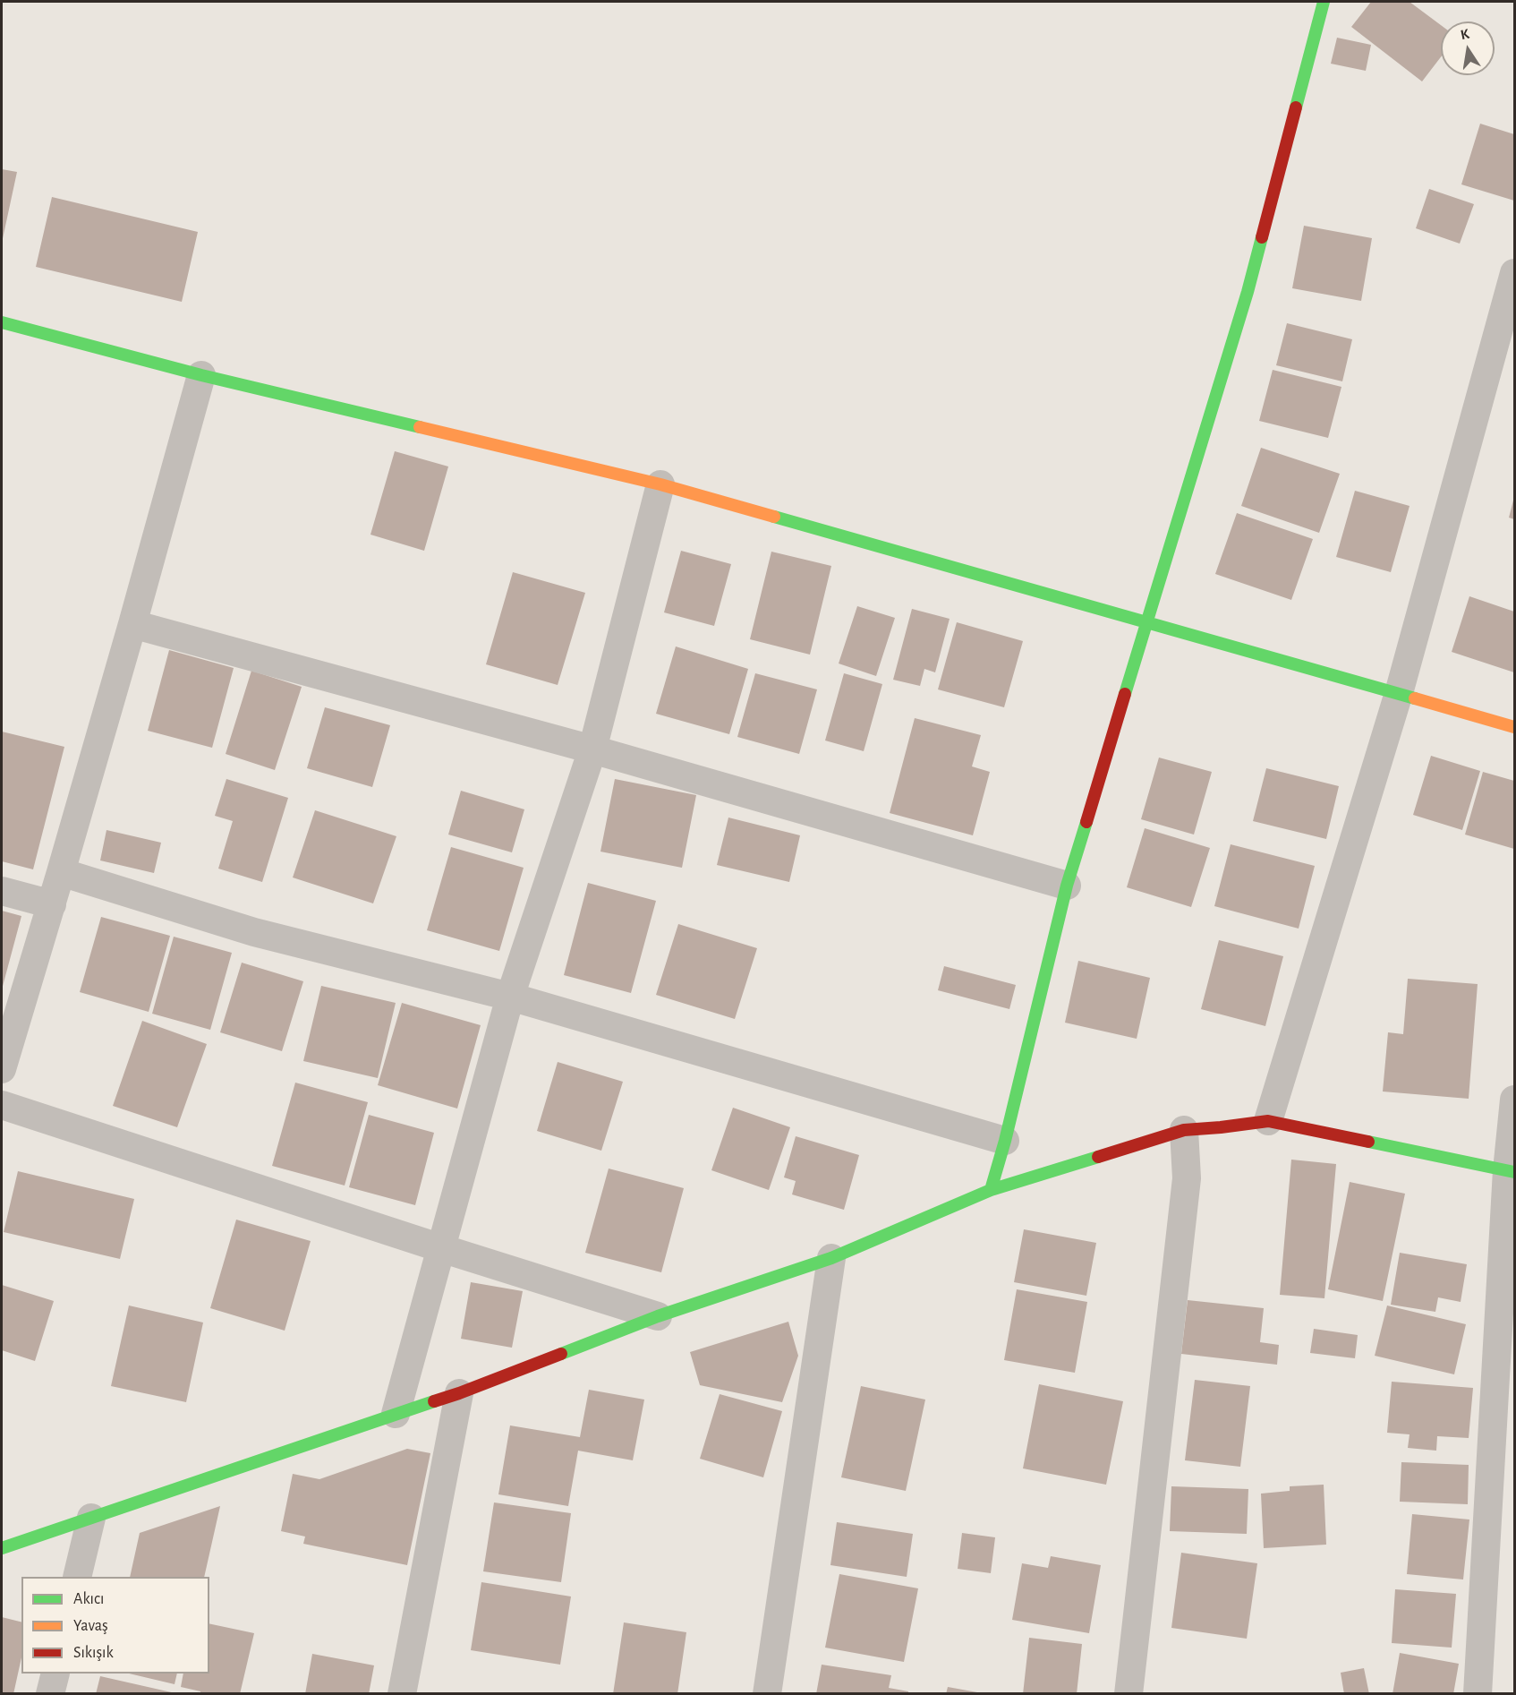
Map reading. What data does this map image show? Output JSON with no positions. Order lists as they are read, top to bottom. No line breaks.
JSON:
{"legend":["Akıcı","Yavaş","Sıkışık"],"north":"top"}
